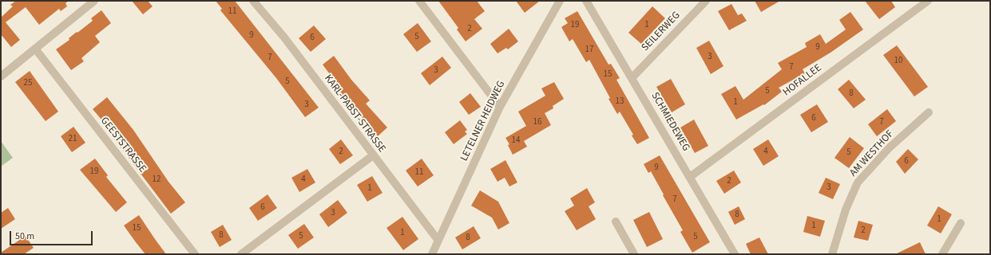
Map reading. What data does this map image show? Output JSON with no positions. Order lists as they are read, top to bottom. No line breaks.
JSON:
{"streets":{"street":["SEILERWEG","HOFALLEE","KARL-PABST-STRASSE","LETELNER HEIDWEG","SCHMIEDEWEG","GEESTSTRASSE","AM WESTHOF"]},"crossings":[["SEILERWEG","SCHMIEDEWEG"],["HOFALLEE","SCHMIEDEWEG"],["KARL-PABST-STRASSE","LETELNER HEIDWEG"]],"house_numbers":["11","19","1","2","9","5","6","9","17","3","7","10","7","3","15","5","25","5","8","13","1","3","6","16","7","21","14","2","4","5","6","9","19","11","12","4","2","3","1","7","6","3","8","1","1","15","2","1","8","5","5","8"],"scale_bar":"50 m"}
